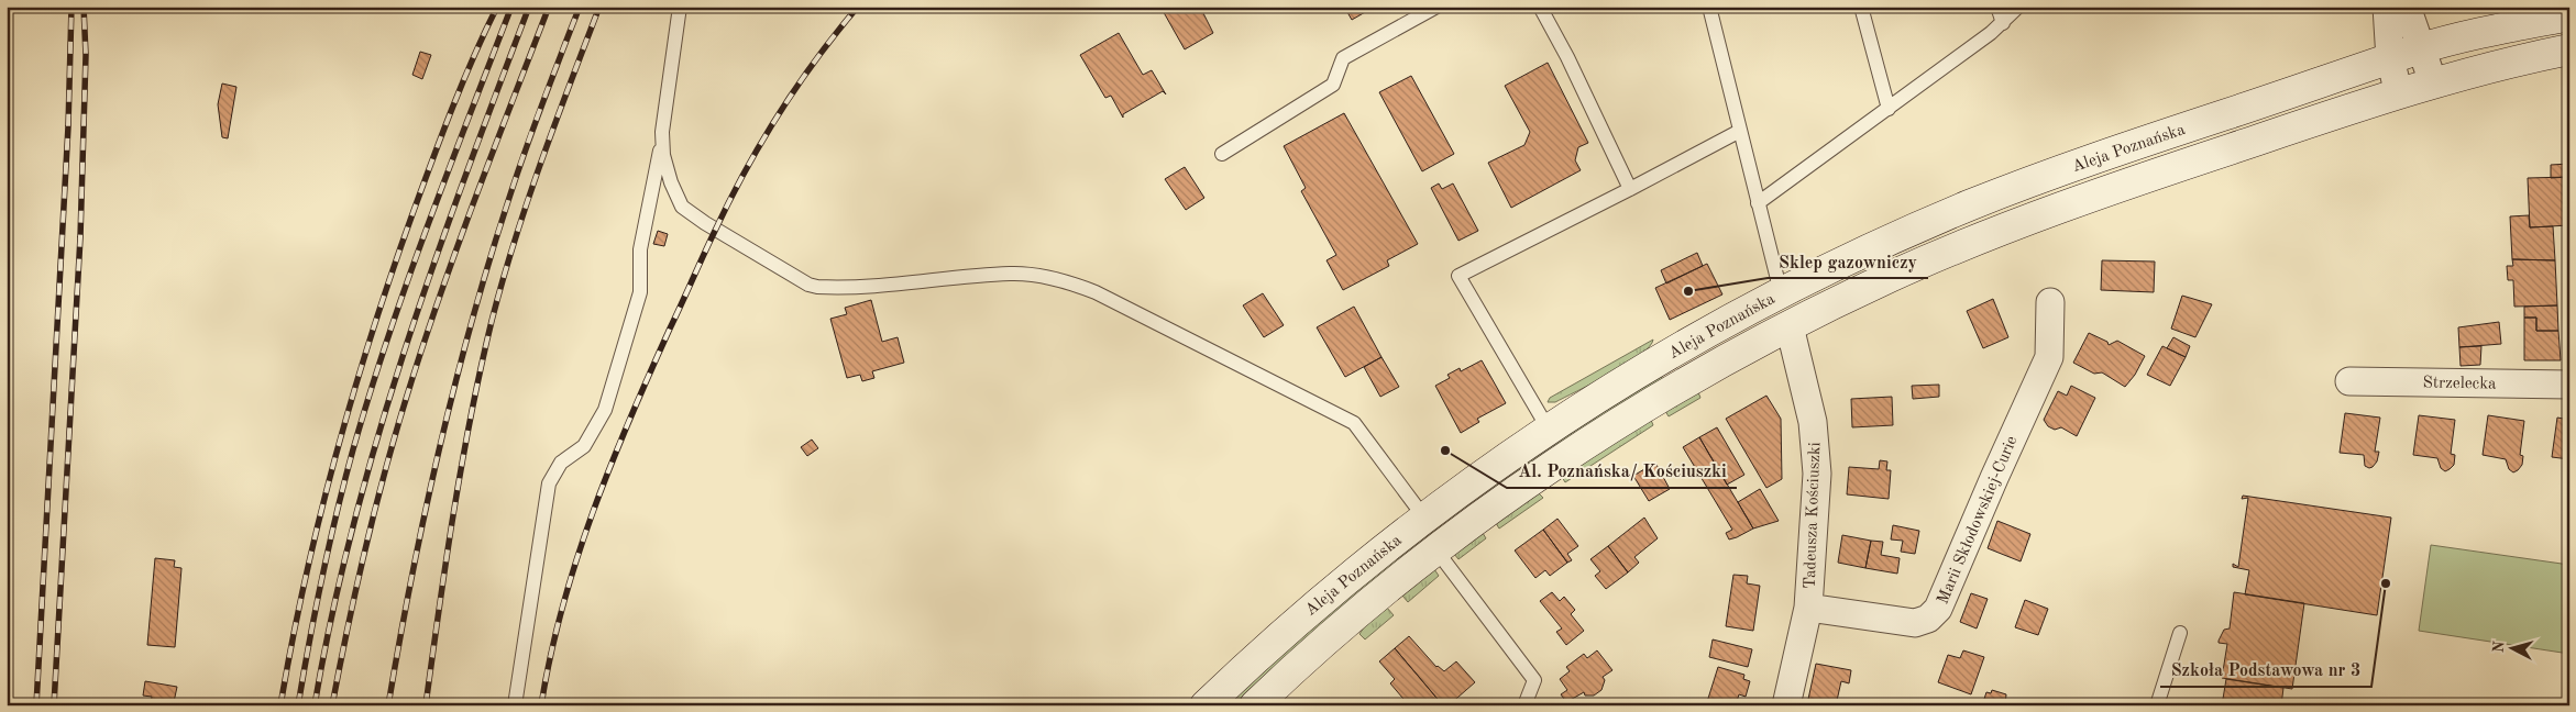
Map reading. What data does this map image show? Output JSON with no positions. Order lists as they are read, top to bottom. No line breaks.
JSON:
{"streets":{"main road":["Aleja Poznańska"],"street":["Strzelecka","Tadeusza Kościuszki","Marii Skłodowskiej-Curie"]},"crossings":[["Aleja Poznańska","Tadeusza Kościuszki"],["Tadeusza Kościuszki","Marii Skłodowskiej-Curie"]],"places":["Sklep gazowniczy","Al. Poznańska/ Kościuszki","Szkoła Podstawowa nr 3"],"north":"left"}
